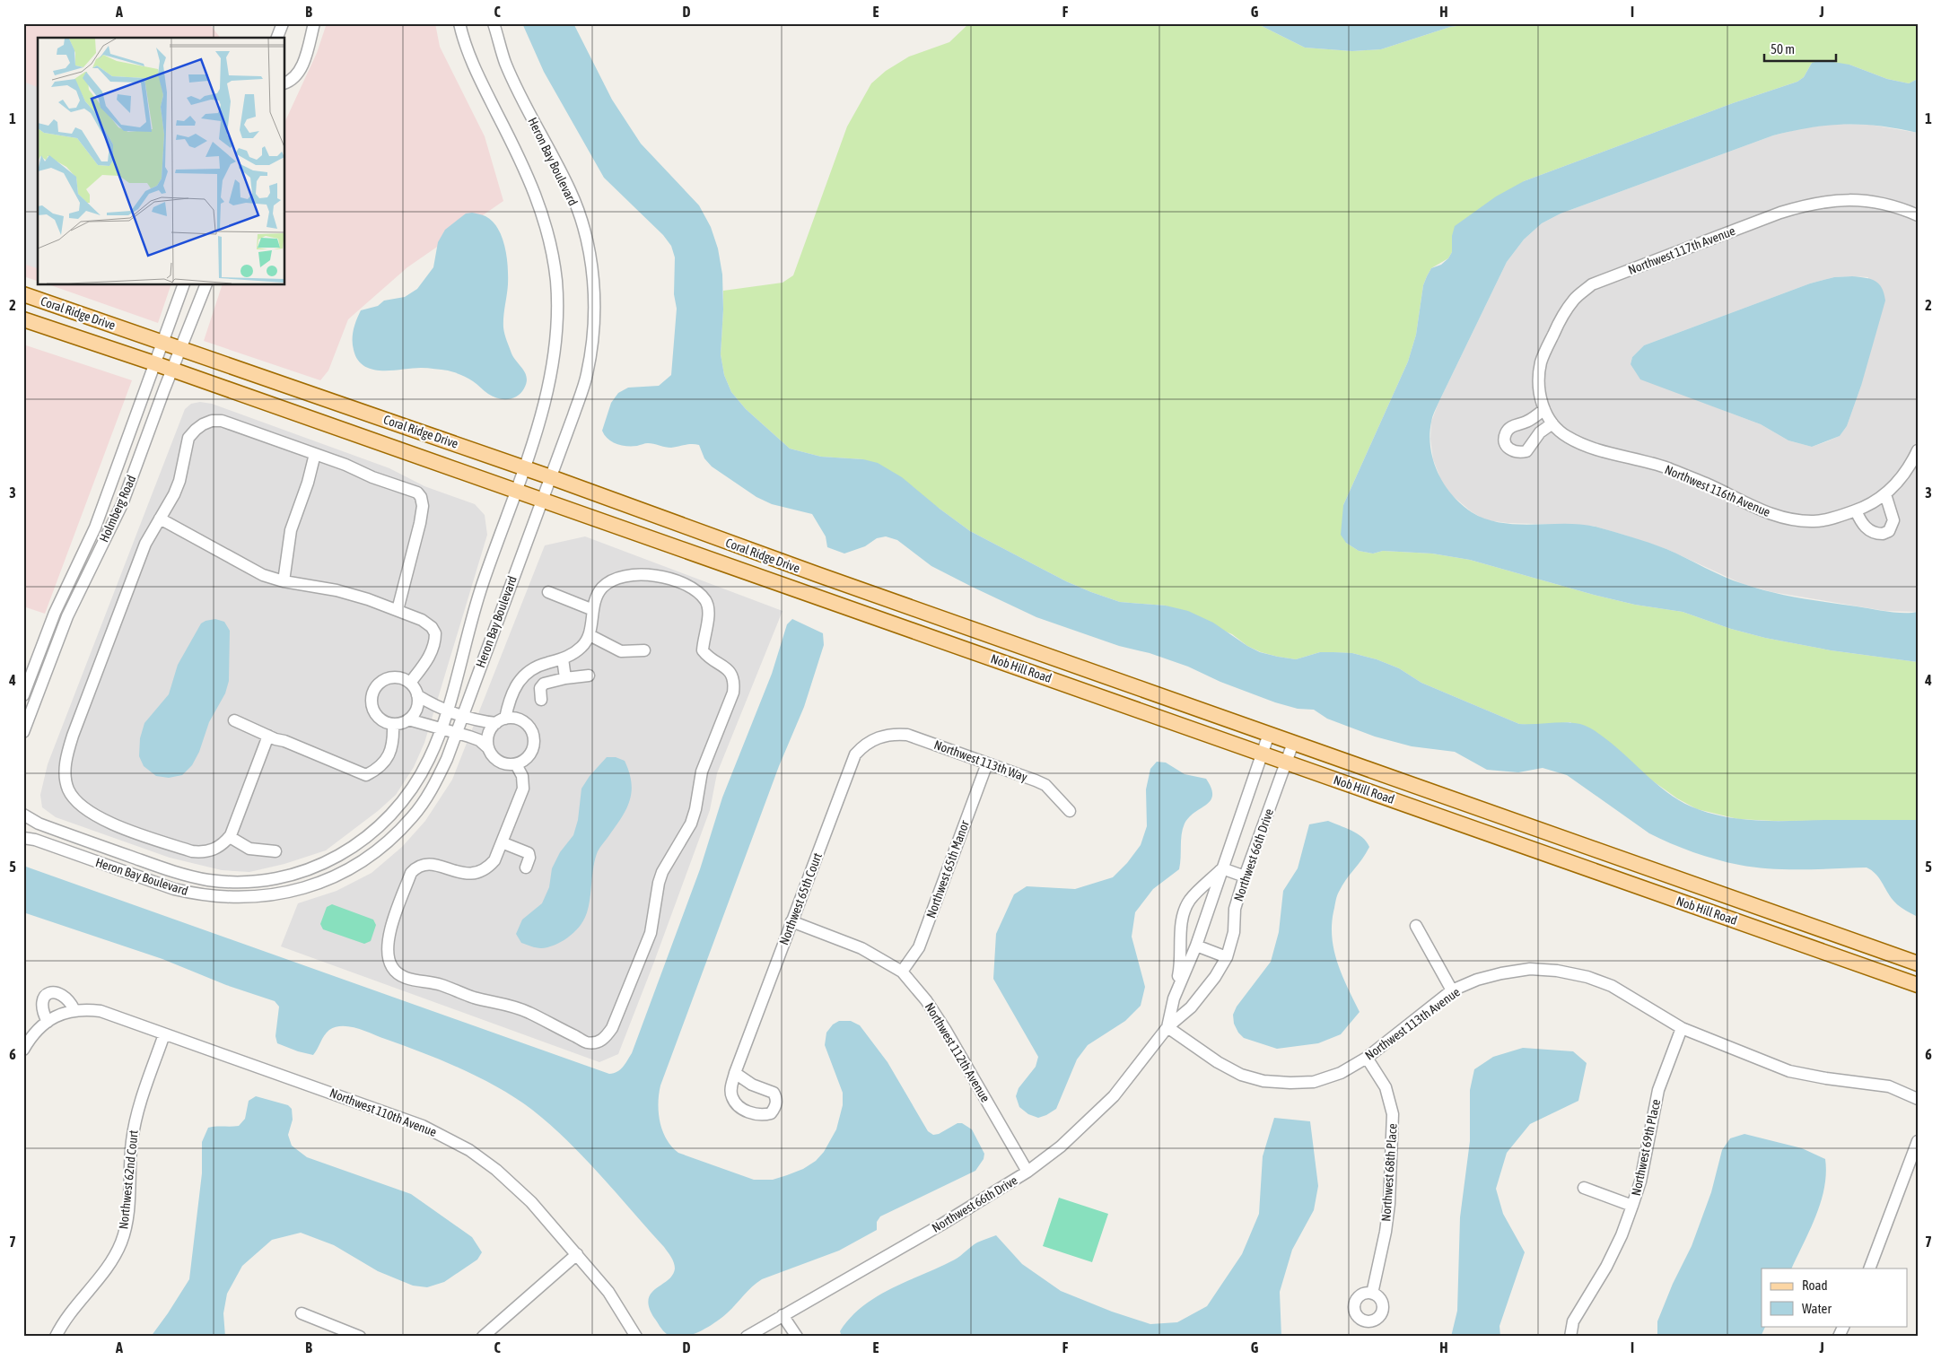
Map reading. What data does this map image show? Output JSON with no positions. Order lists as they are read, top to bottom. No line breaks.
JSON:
{"streets":{"main road":["Coral Ridge Drive","Nob Hill Road"],"street":["Heron Bay Boulevard","Northwest 117th Avenue","Northwest 116th Avenue","Holmberg Road","Northwest 113th Way","Northwest 66th Drive","Northwest 65th Manor","Northwest 65th Court","Northwest 113th Avenue","Northwest 112th Avenue","Northwest 110th Avenue","Northwest 69th Place","Northwest 68th Place","Northwest 62nd Court"]},"crossings":[["Heron Bay Boulevard","Coral Ridge Drive"],["Northwest 117th Avenue","Northwest 116th Avenue"],["Coral Ridge Drive","Holmberg Road"],["Coral Ridge Drive","Nob Hill Road"],["Nob Hill Road","Northwest 66th Drive"],["Northwest 113th Way","Northwest 65th Manor"],["Northwest 113th Way","Northwest 65th Court"],["Northwest 66th Drive","Northwest 113th Avenue"],["Northwest 66th Drive","Northwest 112th Avenue"],["Northwest 65th Manor","Northwest 112th Avenue"],["Northwest 65th Court","Northwest 112th Avenue"],["Northwest 113th Avenue","Northwest 69th Place"],["Northwest 113th Avenue","Northwest 68th Place"],["Northwest 110th Avenue","Northwest 62nd Court"]],"legend":["Road","Water"],"scale_bar":"50 m","grid":{"columns":["A","B","C","D","E","F","G","H","I","J"],"rows":["1","2","3","4","5","6","7"]}}
